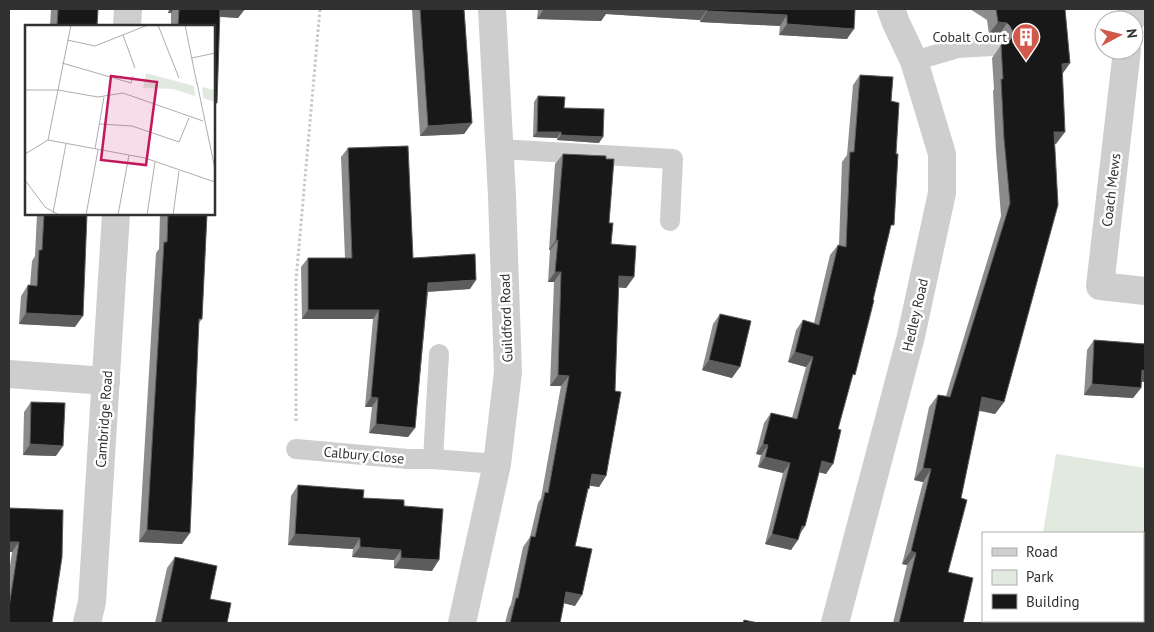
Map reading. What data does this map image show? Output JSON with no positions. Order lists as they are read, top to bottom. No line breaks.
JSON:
{"streets":{"street":["Coach Mews","Hedley Road","Guildford Road","Cambridge Road"],"lane":["Calbury Close"]},"crossings":[["Guildford Road","Calbury Close"]],"places":{"building":["Cobalt Court"]},"legend":["Road","Park","Building"],"north":"right"}
